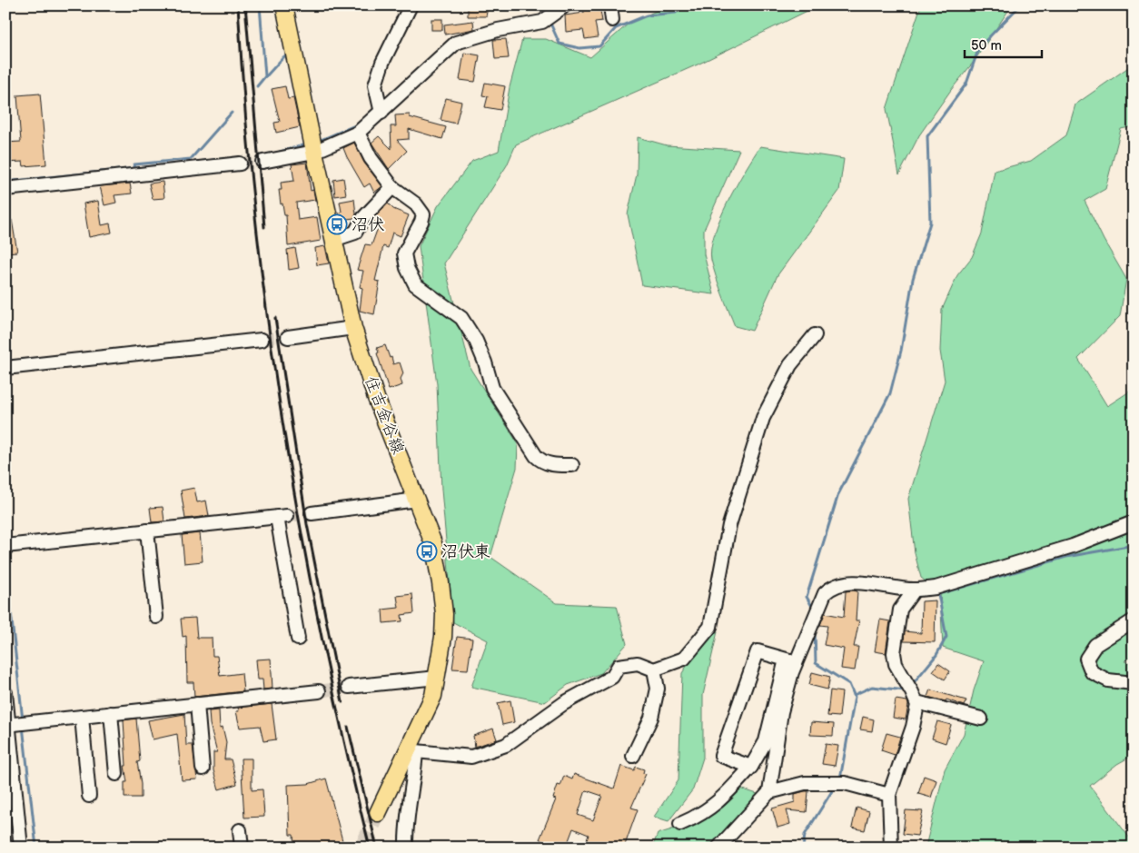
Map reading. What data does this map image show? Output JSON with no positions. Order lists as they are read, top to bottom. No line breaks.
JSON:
{"streets":{"main road":["住吉金谷線"]},"places":{"bus stop":["沼伏","沼伏東"]},"scale_bar":"50 m"}
